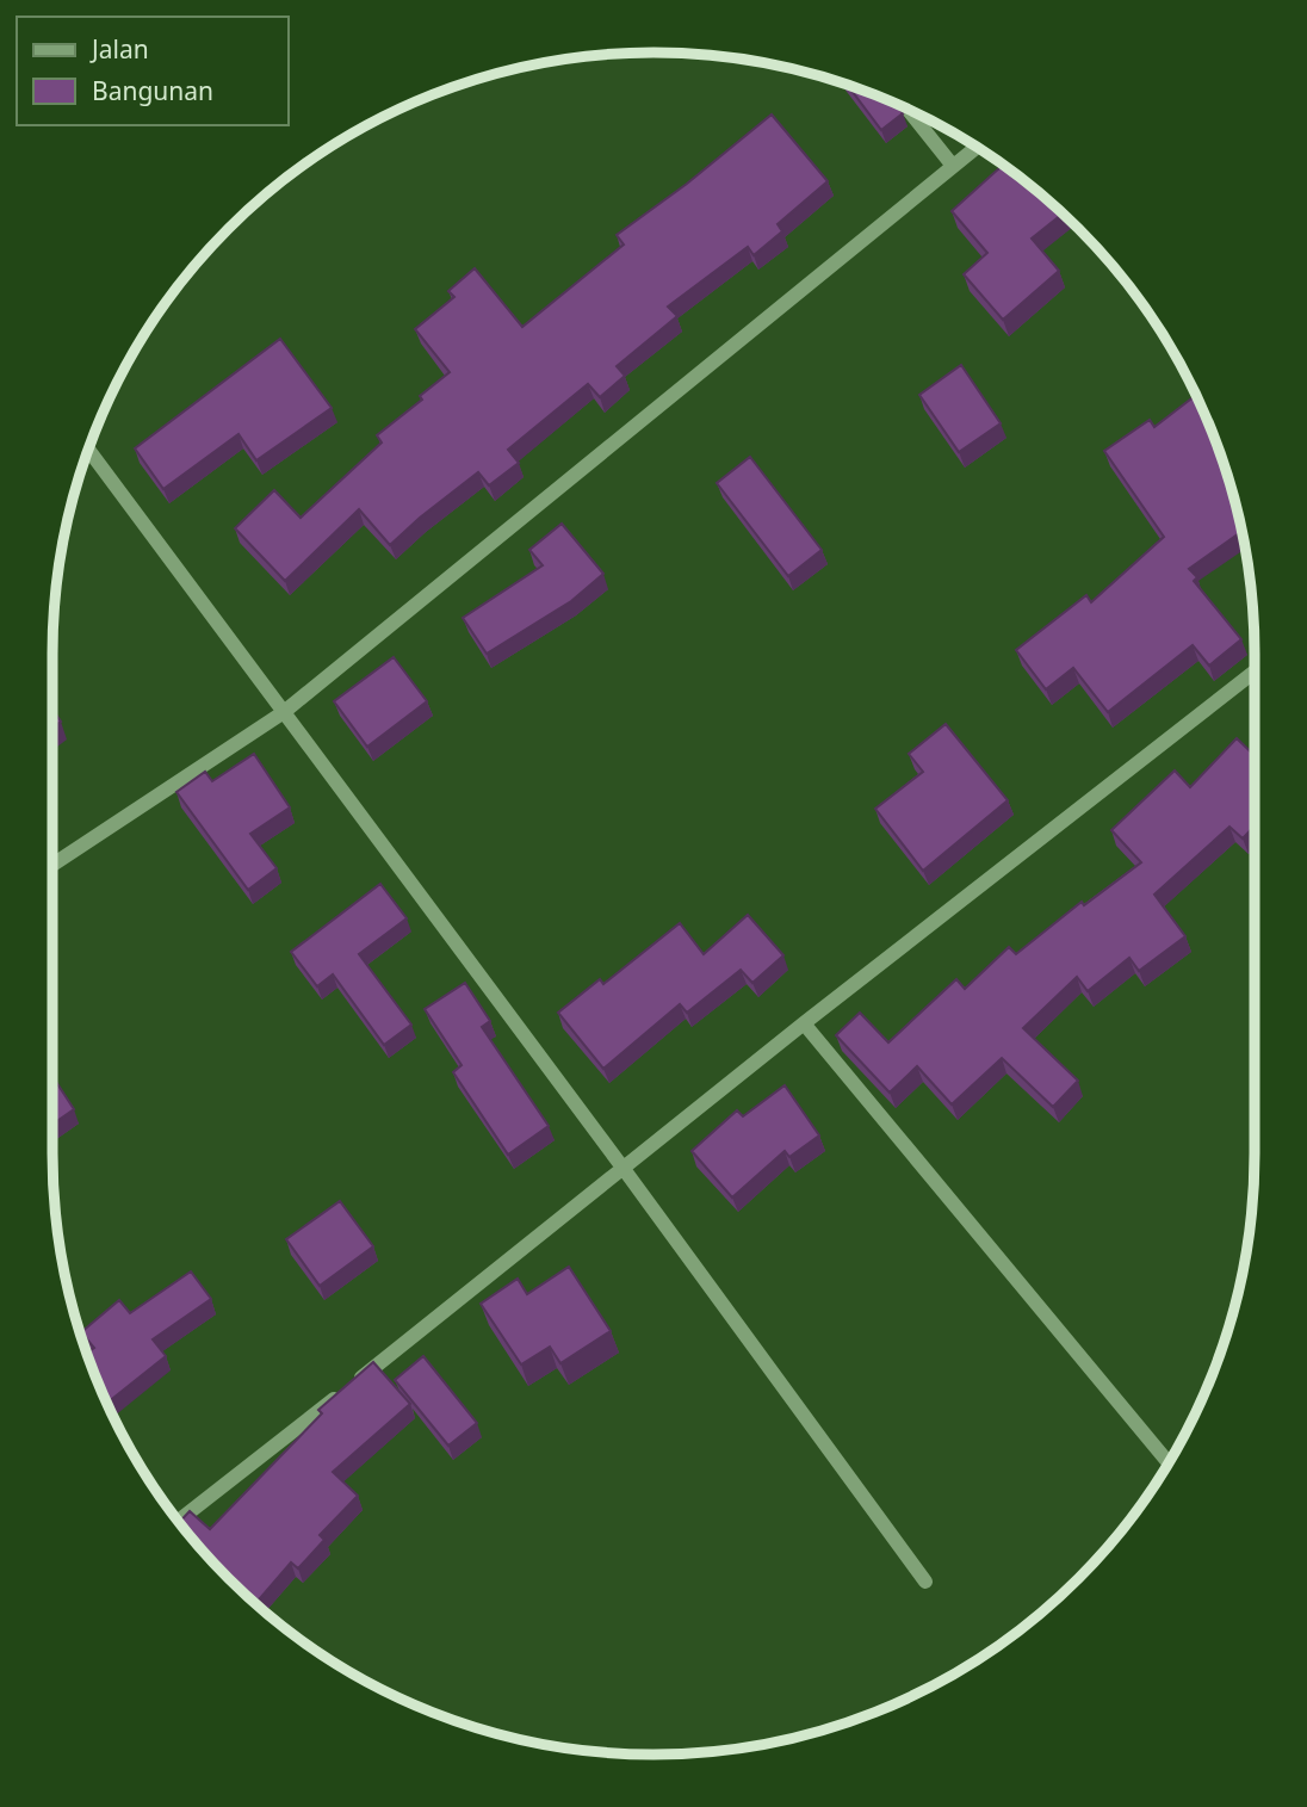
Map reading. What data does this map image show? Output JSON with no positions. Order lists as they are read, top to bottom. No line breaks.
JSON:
{"legend":["Jalan","Bangunan"]}
